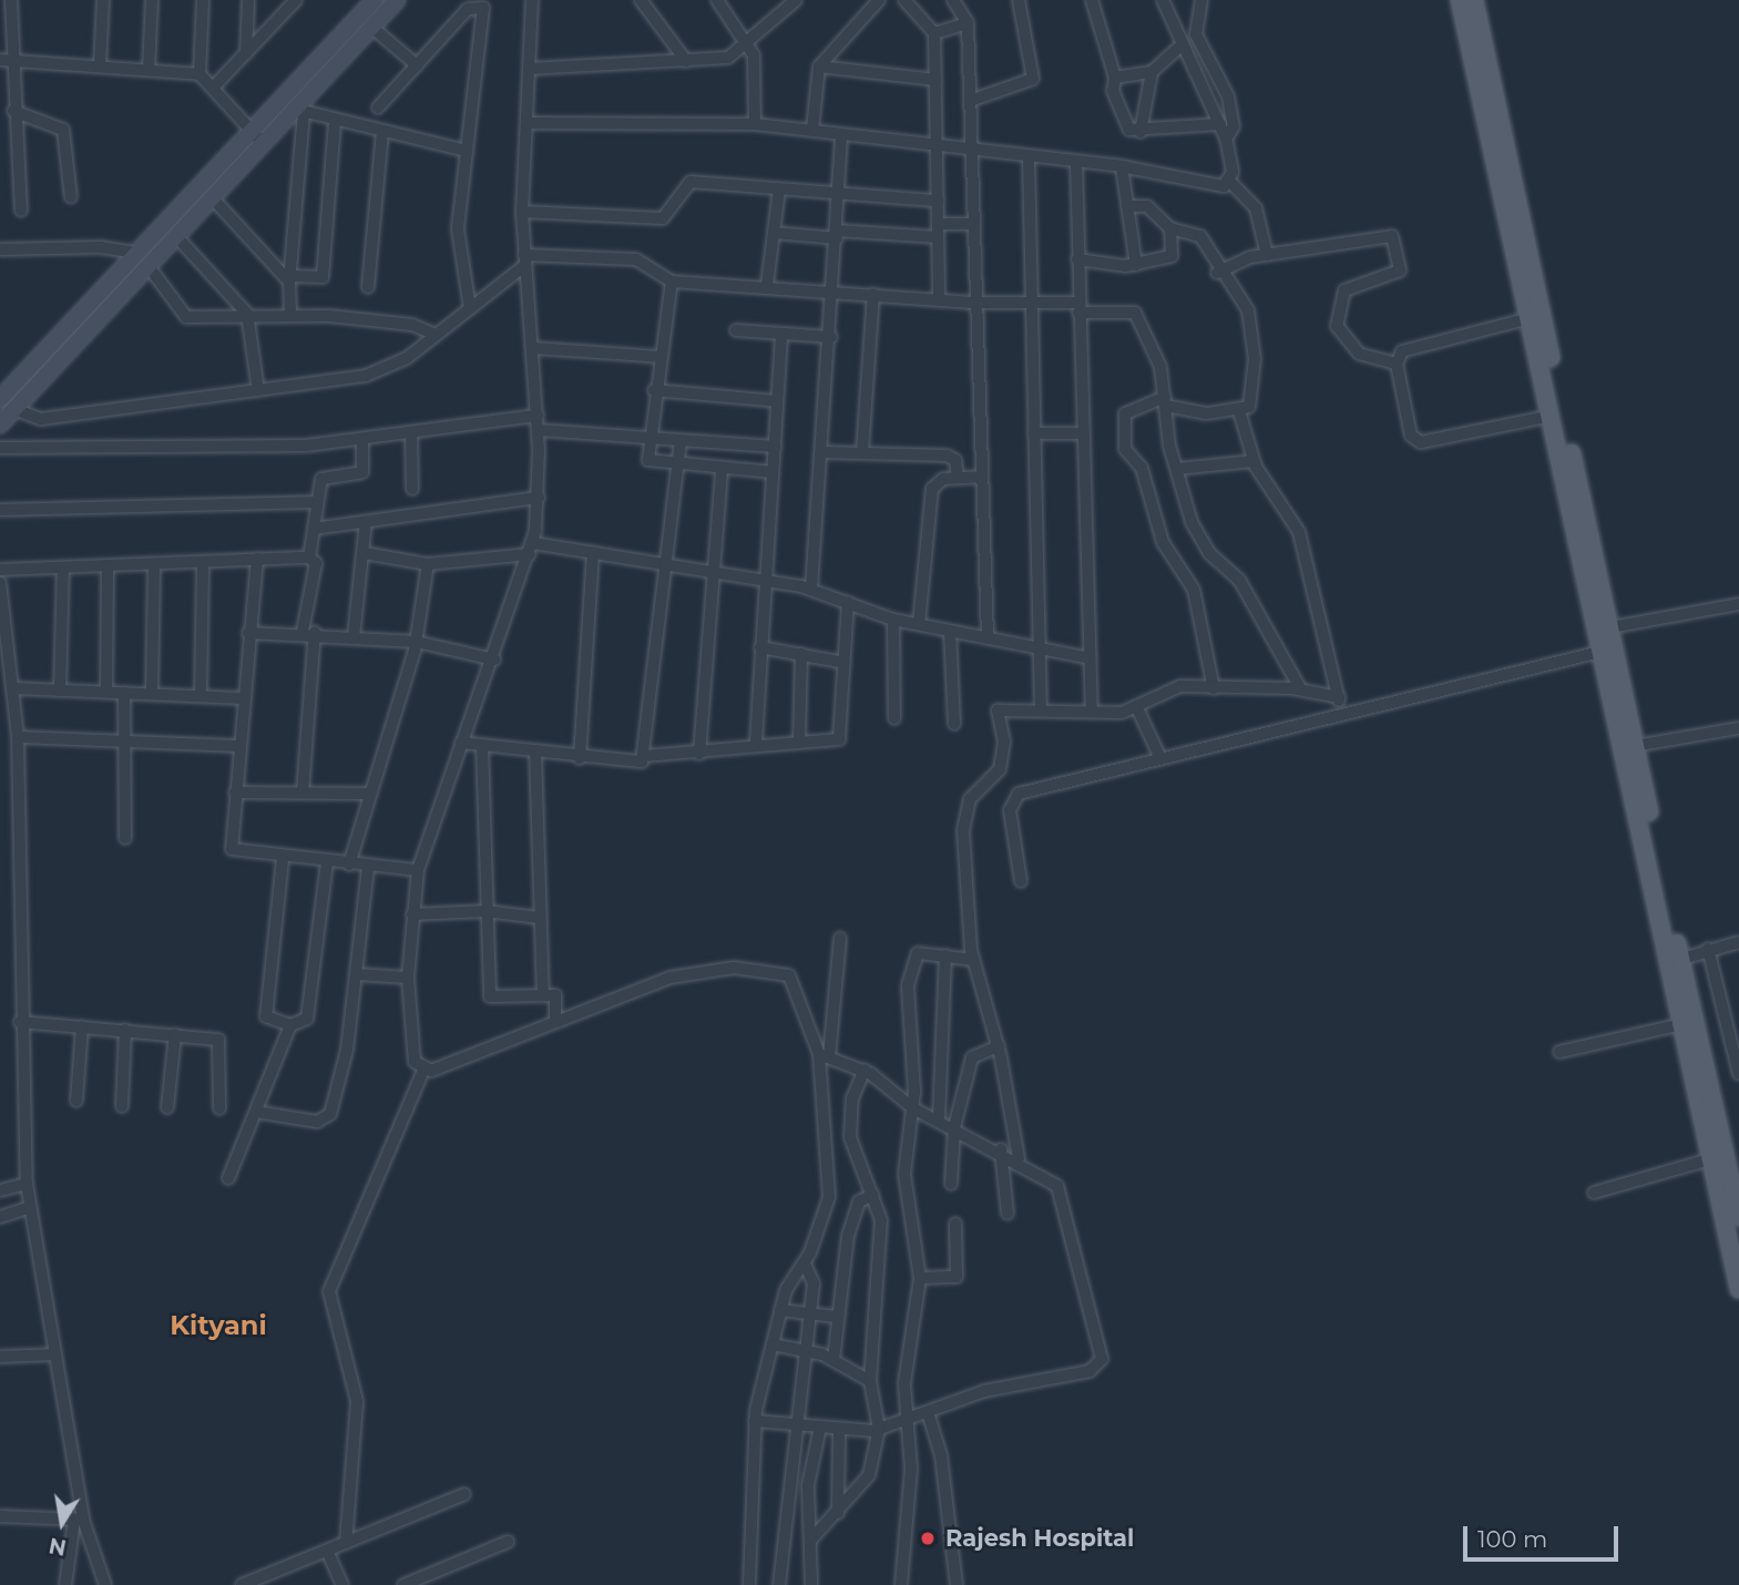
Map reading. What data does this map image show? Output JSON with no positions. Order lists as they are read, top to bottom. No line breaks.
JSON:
{"districts":["Kityani"],"places":["Rajesh Hospital"],"scale_bar":"100 m","north":"bottom"}
